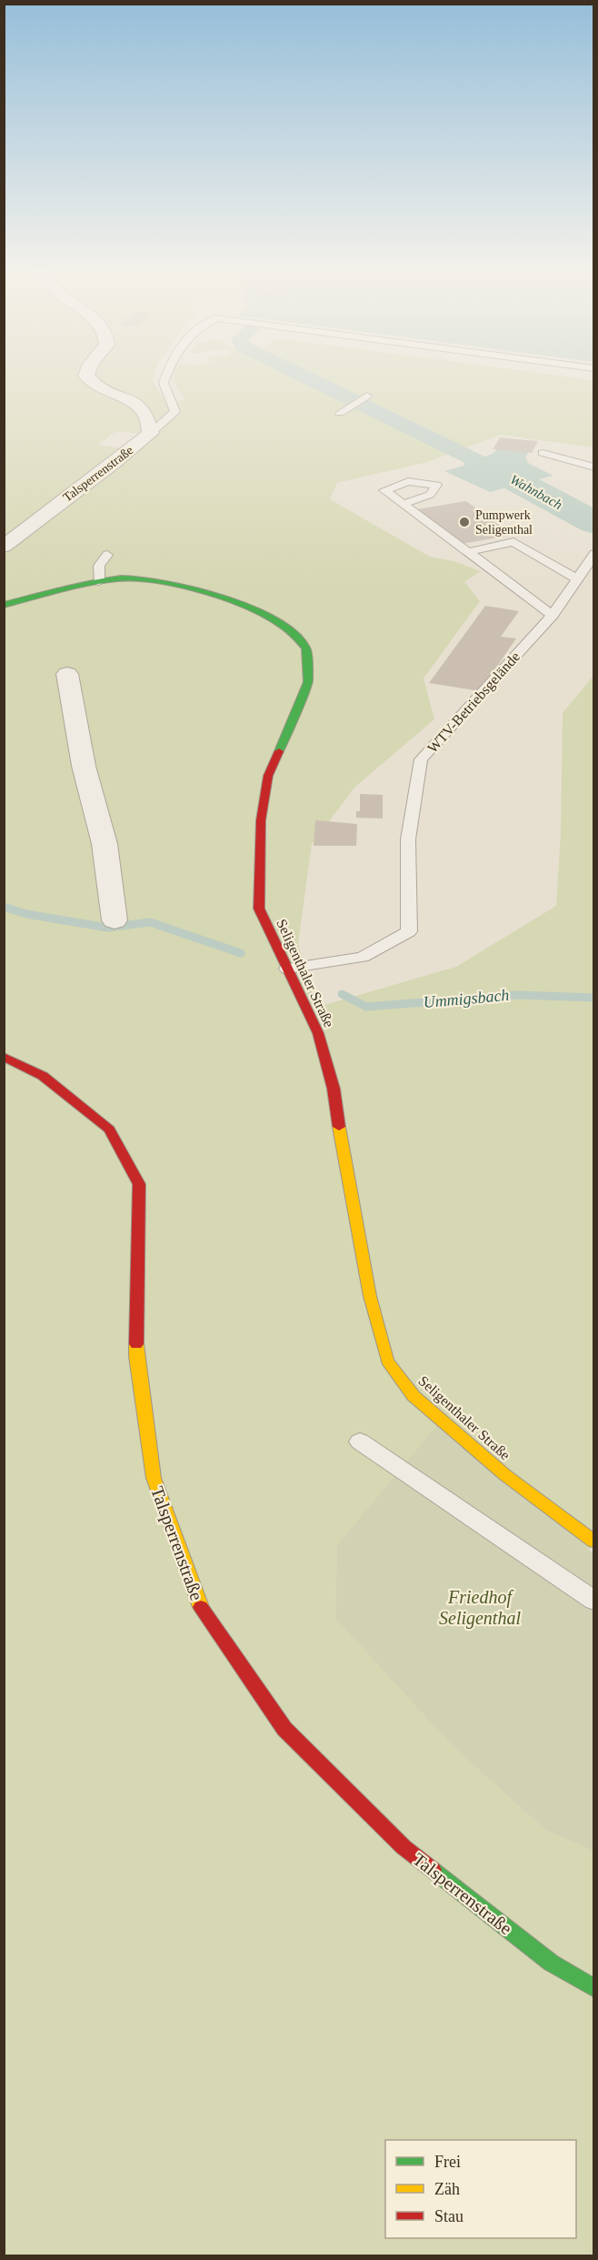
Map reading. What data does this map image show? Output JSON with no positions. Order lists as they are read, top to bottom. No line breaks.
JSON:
{"streets":{"street":["Talsperrenstraße","Seligenthaler Straße"],"lane":["WTV-Betriebsgelände"]},"crossings":[["WTV-Betriebsgelände","Seligenthaler Straße"]],"water":["Wahnbach","Ummigsbach"],"parks":["Friedhof Seligenthal"],"places":["Pumpwerk Seligenthal"],"legend":["Frei","Zäh","Stau"]}
